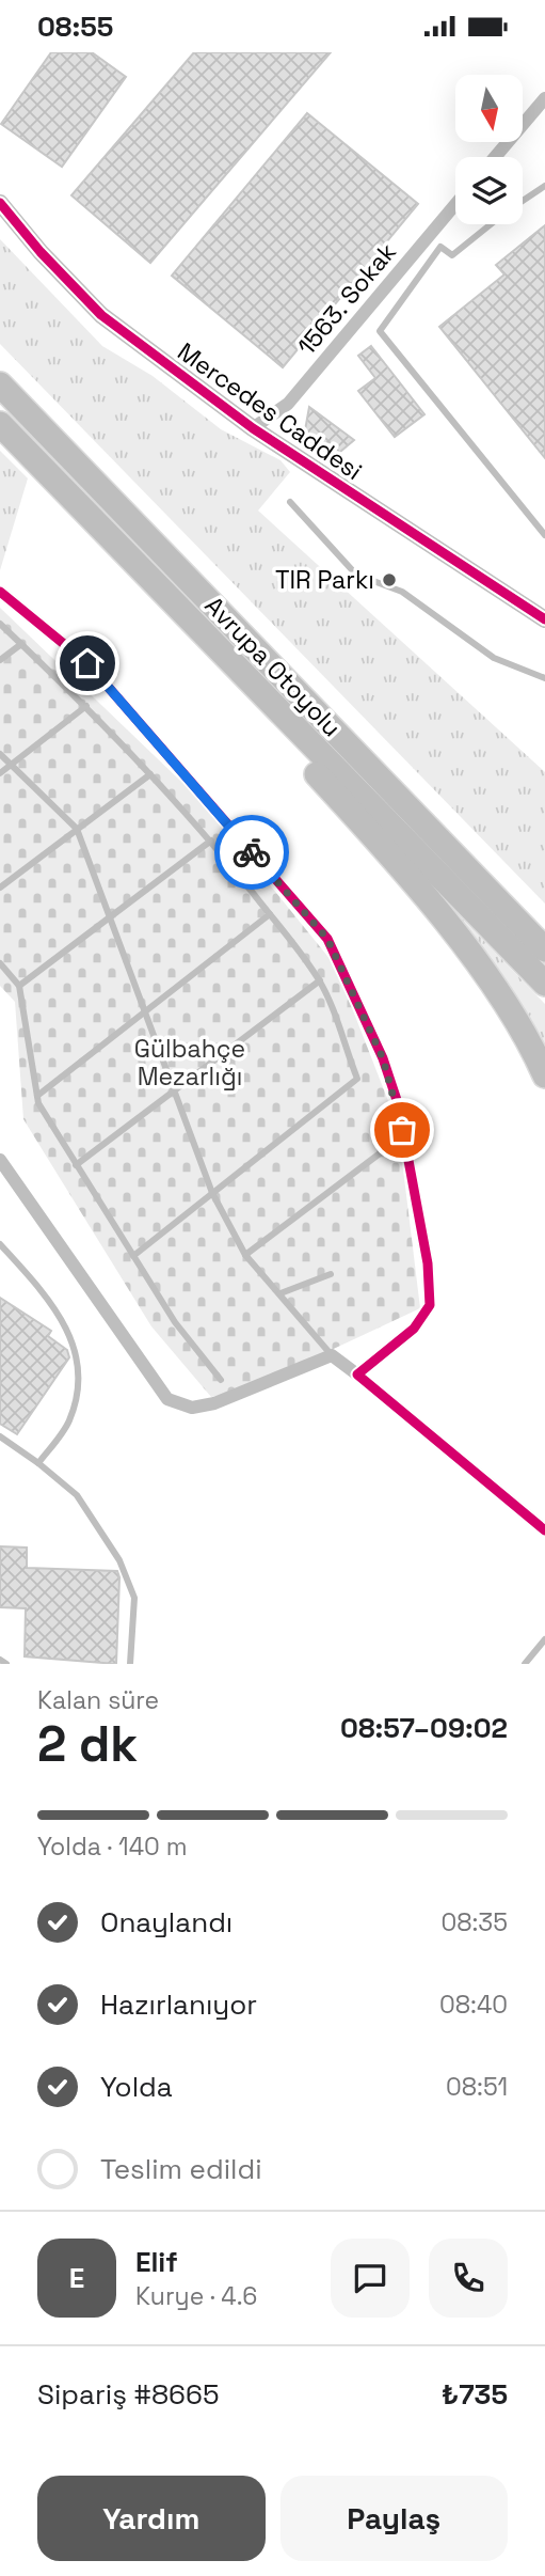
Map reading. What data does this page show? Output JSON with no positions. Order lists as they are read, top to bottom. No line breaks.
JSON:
{"streets":{"highway":["Avrupa Otoyolu"],"street":["1563. Sokak","Mercedes Caddesi"]},"crossings":[["1563. Sokak","Mercedes Caddesi"]],"parks":["Gülbahçe Mezarlığı"],"places":["TIR Parkı"],"north":"bottom","page":{"status":"08:55","heading":["2 dk","Kalan süre","08:57–09:02"],"panel":["Elif","Kurye · 4.6","Sipariş #8665","₺735"],"bar":"Yolda · 140 m","list":[["Onaylandı","08:35"],["Hazırlanıyor","08:40"],["Yolda","08:51"],"Teslim edildi"],"round":"E","buttons":["Yardım","Paylaş"]}}
